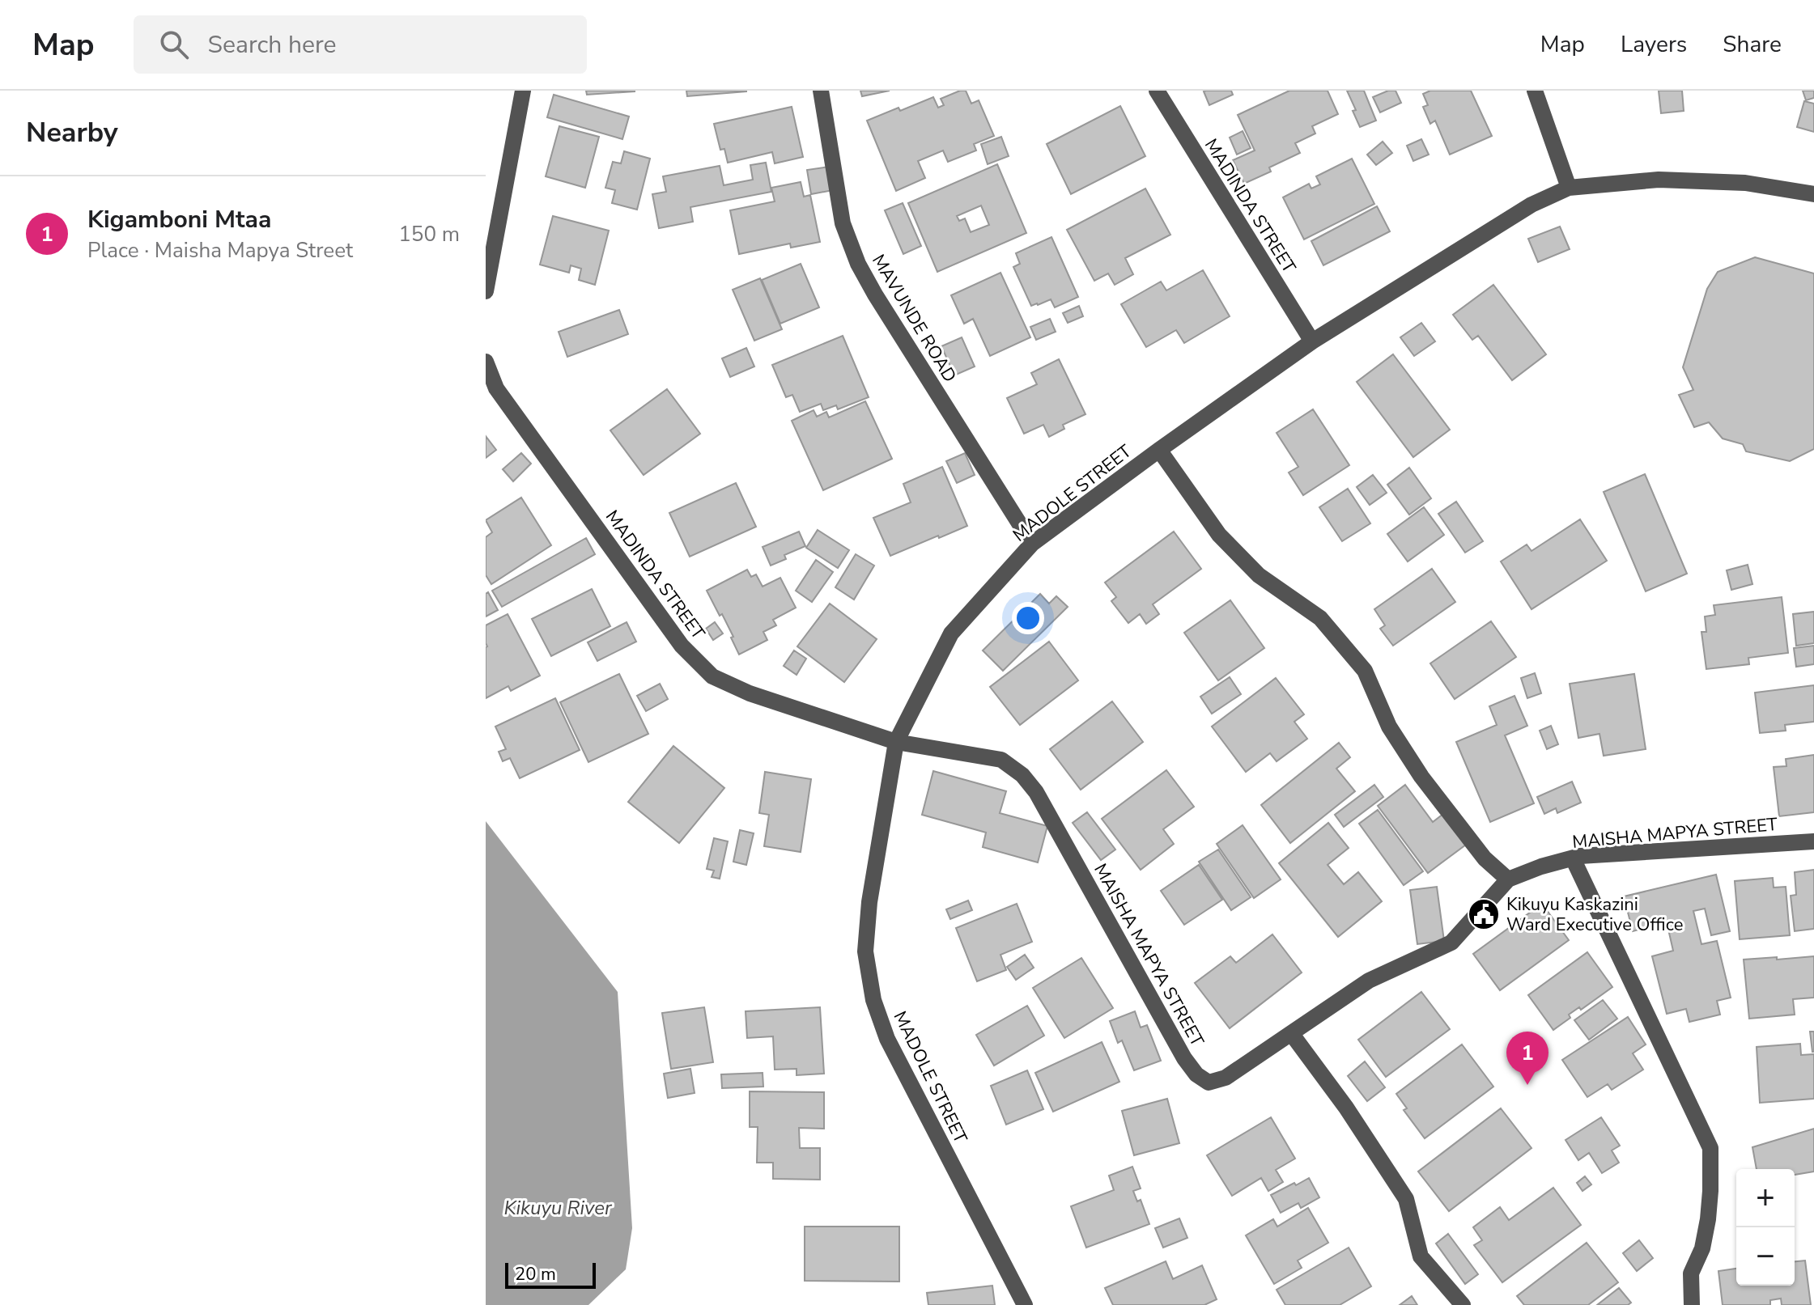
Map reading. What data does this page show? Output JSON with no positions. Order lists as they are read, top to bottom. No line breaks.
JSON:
{"streets":{"street":["MADINDA STREET","MAVUNDE ROAD","MADOLE STREET","MAISHA MAPYA STREET"]},"crossings":[["MADINDA STREET","MADOLE STREET"],["MADINDA STREET","MAISHA MAPYA STREET"],["MAVUNDE ROAD","MADOLE STREET"],["MADOLE STREET","MAISHA MAPYA STREET"]],"water":["Kikuyu River"],"places":{"public building":["Kikuyu Kaskazini Ward Executive Office"]},"scale_bar":"20 m","page":{"header":"Map","search":"Search here","nav":["Map","Layers","Share"],"heading":"Nearby","list":[{"mark":"1","name":"Kigamboni Mtaa","note":"Place · Maisha Mapya Street","value":"150 m"}],"pins":"1","map_buttons":["+","−"],"scale":"20 m"}}
